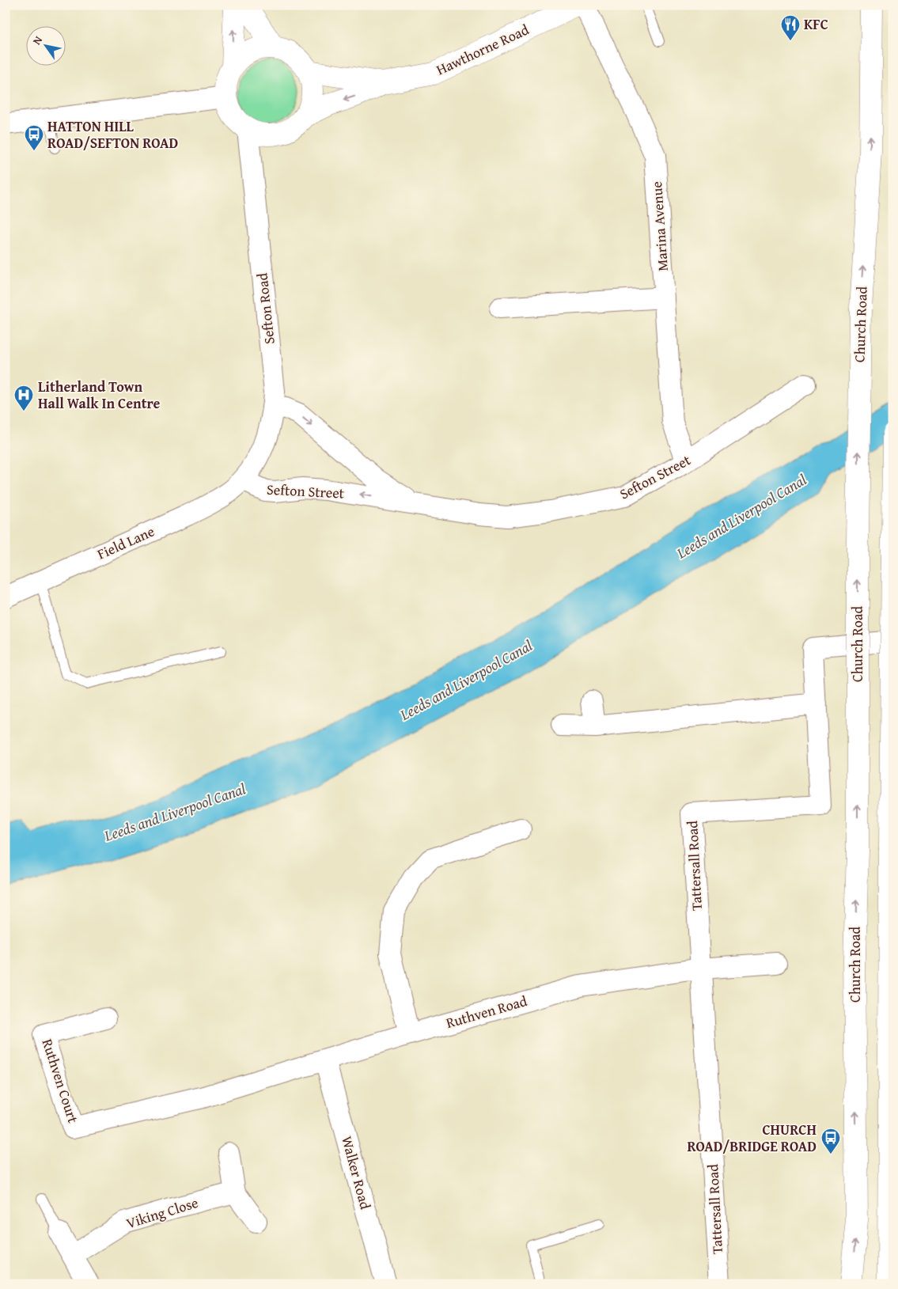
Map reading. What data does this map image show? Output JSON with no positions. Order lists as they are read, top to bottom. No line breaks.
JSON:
{"streets":{"main road":["Hawthorne Road","Church Road"],"street":["Marina Avenue","Sefton Road","Sefton Street","Field Lane","Tattersall Road","Ruthven Road","Ruthven Court","Walker Road","Viking Close"]},"crossings":[["Hawthorne Road","Sefton Road"],["Marina Avenue","Sefton Street"],["Sefton Road","Sefton Street"],["Sefton Road","Field Lane"],["Sefton Street","Field Lane"],["Tattersall Road","Ruthven Road"],["Ruthven Road","Ruthven Court"],["Ruthven Road","Walker Road"]],"water":["Leeds and Liverpool Canal"],"places":{"restaurant":["KFC"],"bus stop":["HATTON HILL ROAD/SEFTON ROAD","CHURCH ROAD/BRIDGE ROAD"],"hospital":["Litherland Town Hall Walk In Centre"]},"north":"top left"}
